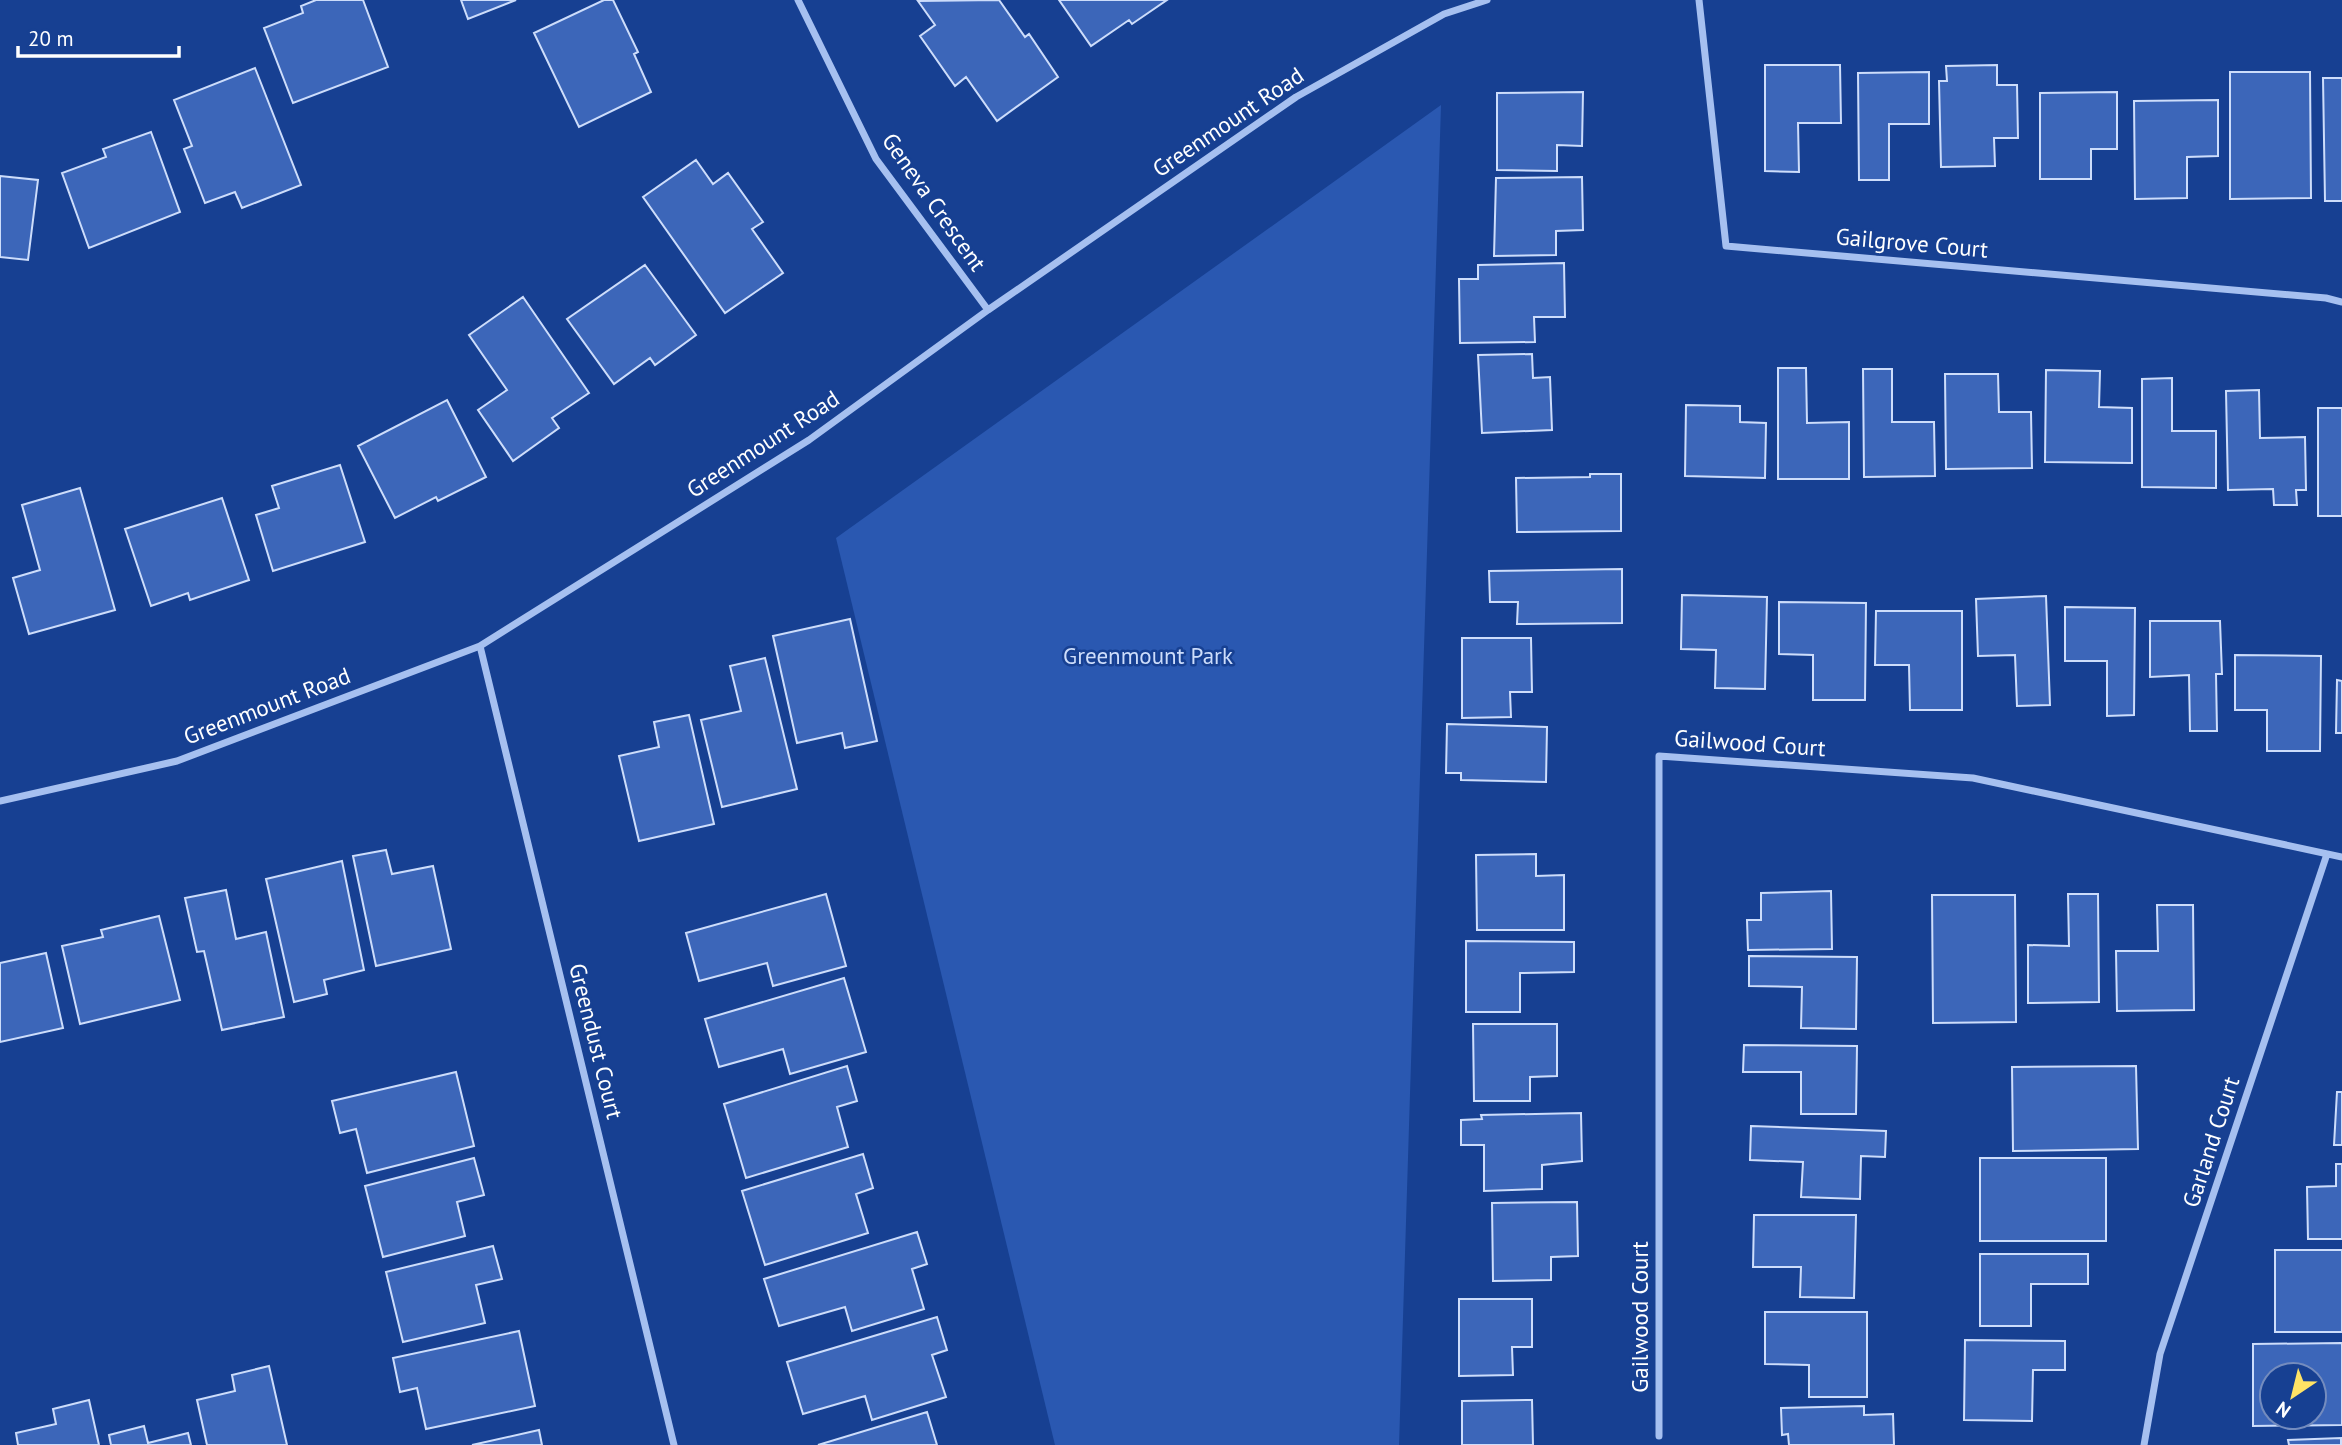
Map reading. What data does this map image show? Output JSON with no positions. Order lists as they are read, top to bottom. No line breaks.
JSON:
{"streets":{"street":["Greenmount Road","Geneva Crescent","Gailgrove Court","Gailwood Court","Greendust Court","Garland Court"]},"crossings":[["Greenmount Road","Geneva Crescent"],["Greenmount Road","Greendust Court"],["Gailwood Court","Garland Court"]],"parks":["Greenmount Park"],"scale_bar":"20 m","north":"bottom left"}
